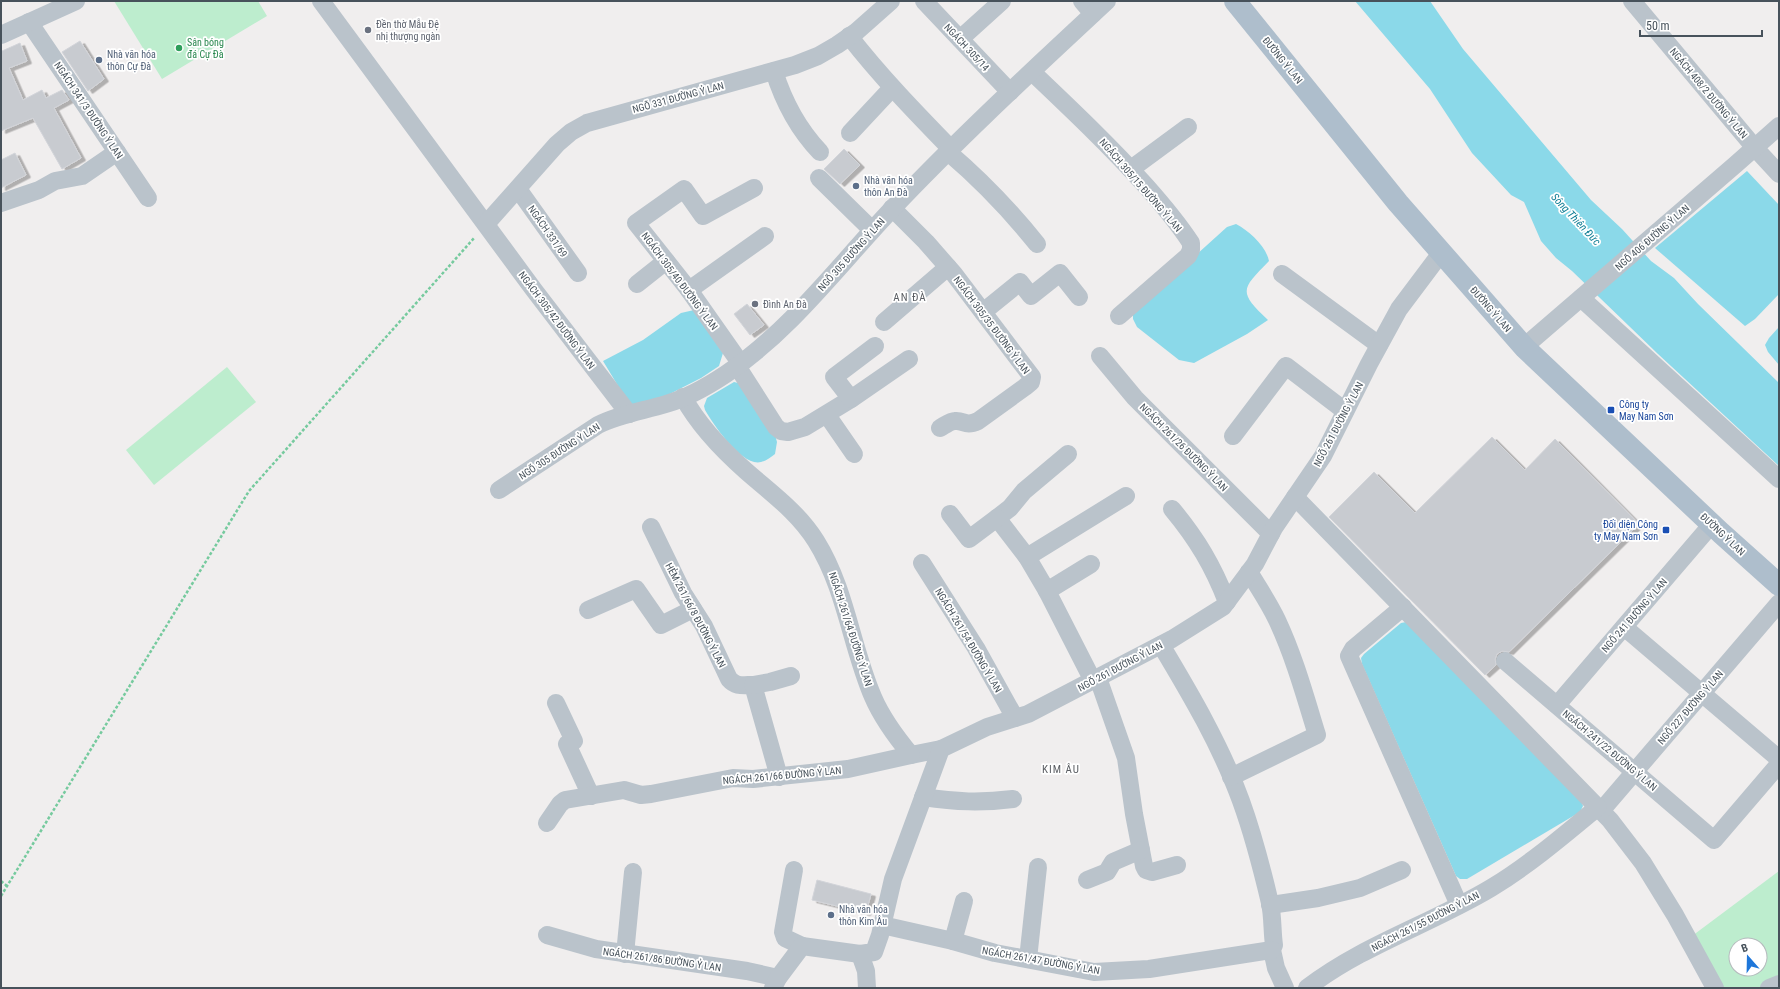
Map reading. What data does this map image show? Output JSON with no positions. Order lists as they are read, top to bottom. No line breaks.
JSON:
{"streets":{"main road":["ĐƯỜNG Ỷ LAN"],"street":["NGÁCH 305/14","NGÁCH 408/2 ĐƯỜNG Ỷ LAN","NGÕ 331 ĐƯỜNG Ỷ LAN","NGÁCH 341/3 ĐƯỜNG Ỷ LAN","NGÁCH 305/15 ĐƯỜNG Ỷ LAN","NGÁCH 331/69","NGÕ 406 ĐƯỜNG Ỷ LAN","NGÕ 305 ĐƯỜNG Ỷ LAN","NGÁCH 305/40 ĐƯỜNG Ỷ LAN","NGÁCH 305/42 ĐƯỜNG Ỷ LAN","NGÁCH 305/35 ĐƯỜNG Ỷ LAN","NGÕ 261 ĐƯỜNG Ỷ LAN","NGÁCH 261/26 ĐƯỜNG Ỷ LAN","HẺM 261/66/8 ĐƯỜNG Ỷ LAN","NGÕ 241 ĐƯỜNG Ỷ LAN","NGÁCH 261/64 ĐƯỜNG Ỷ LAN","NGÁCH 261/54 ĐƯỜNG Ỷ LAN","NGÕ 227 ĐƯỜNG Ỷ LAN","NGÁCH 241/22 ĐƯỜNG Ỷ LAN","NGÁCH 261/66 ĐƯỜNG Ỷ LAN","NGÁCH 261/55 ĐƯỜNG Ỷ LAN","NGÁCH 261/86 ĐƯỜNG Ỷ LAN","NGÁCH 261/47 ĐƯỜNG Ỷ LAN"]},"crossings":[["NGÁCH 305/14","NGÕ 305 ĐƯỜNG Ỷ LAN"],["ĐƯỜNG Ỷ LAN","NGÕ 406 ĐƯỜNG Ỷ LAN"],["ĐƯỜNG Ỷ LAN","NGÕ 261 ĐƯỜNG Ỷ LAN"],["ĐƯỜNG Ỷ LAN","NGÕ 241 ĐƯỜNG Ỷ LAN"],["NGÁCH 408/2 ĐƯỜNG Ỷ LAN","NGÕ 406 ĐƯỜNG Ỷ LAN"],["NGÕ 331 ĐƯỜNG Ỷ LAN","NGÁCH 331/69"],["NGÕ 331 ĐƯỜNG Ỷ LAN","NGÁCH 305/42 ĐƯỜNG Ỷ LAN"],["NGÁCH 305/15 ĐƯỜNG Ỷ LAN","NGÕ 305 ĐƯỜNG Ỷ LAN"],["NGÕ 305 ĐƯỜNG Ỷ LAN","NGÁCH 305/40 ĐƯỜNG Ỷ LAN"],["NGÕ 305 ĐƯỜNG Ỷ LAN","NGÁCH 305/42 ĐƯỜNG Ỷ LAN"],["NGÕ 305 ĐƯỜNG Ỷ LAN","NGÁCH 305/35 ĐƯỜNG Ỷ LAN"],["NGÕ 305 ĐƯỜNG Ỷ LAN","NGÁCH 261/64 ĐƯỜNG Ỷ LAN"],["NGÕ 261 ĐƯỜNG Ỷ LAN","NGÁCH 261/26 ĐƯỜNG Ỷ LAN"],["NGÕ 261 ĐƯỜNG Ỷ LAN","NGÁCH 261/54 ĐƯỜNG Ỷ LAN"],["NGÕ 241 ĐƯỜNG Ỷ LAN","NGÁCH 241/22 ĐƯỜNG Ỷ LAN"],["NGÁCH 261/64 ĐƯỜNG Ỷ LAN","NGÁCH 261/66 ĐƯỜNG Ỷ LAN"],["NGÕ 227 ĐƯỜNG Ỷ LAN","NGÁCH 241/22 ĐƯỜNG Ỷ LAN"],["NGÕ 227 ĐƯỜNG Ỷ LAN","NGÁCH 261/55 ĐƯỜNG Ỷ LAN"]],"districts":["AN ĐÀ","KIM ÂU"],"water":["Sông Thiên Đức"],"places":{"other":["Đền thờ Mẫu Đệ nhị thượng ngàn","Sân bóng đá Cự Đà","Nhà văn hóa thôn Cự Đà","Nhà văn hóa thôn An Đà","Đình An Đà","Nhà văn hóa thôn Kim Âu"],"transit":["Công ty May Nam Sơn","Đối diện Công ty May Nam Sơn"]},"scale_bar":"50 m","north":"top"}
